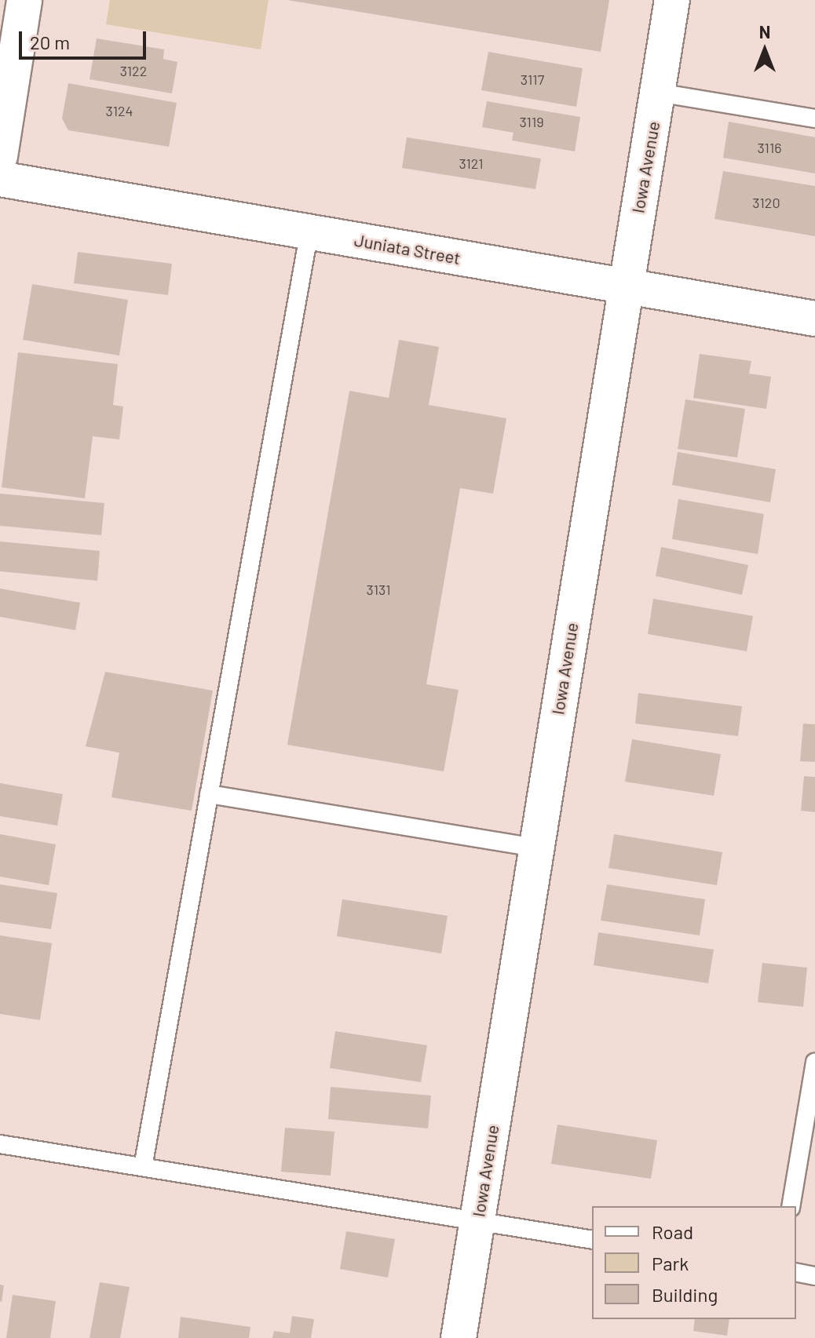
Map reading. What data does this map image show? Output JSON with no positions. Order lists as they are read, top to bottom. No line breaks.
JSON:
{"streets":{"street":["Iowa Avenue","Juniata Street"]},"crossings":[["Iowa Avenue","Juniata Street"]],"house_numbers":["3122","3117","3124","3119","3116","3121","3120","3131"],"legend":["Road","Park","Building"],"scale_bar":"20 m","north":"top"}
